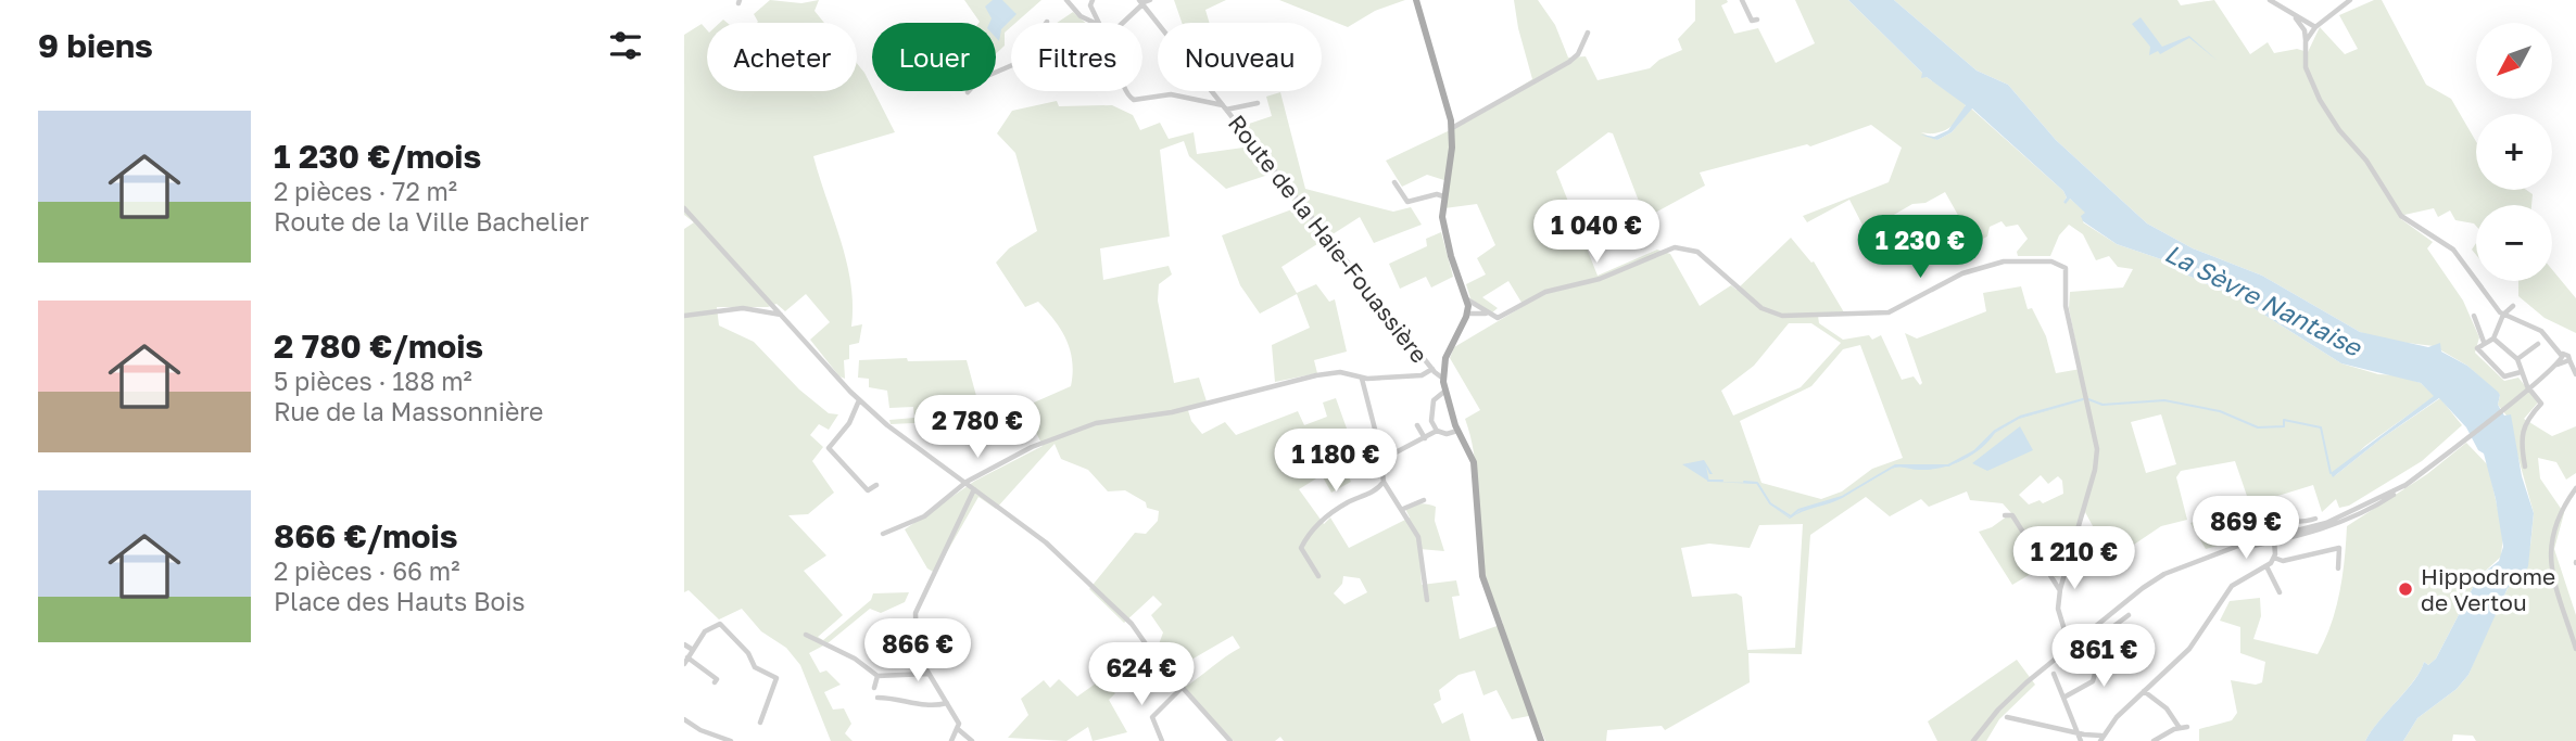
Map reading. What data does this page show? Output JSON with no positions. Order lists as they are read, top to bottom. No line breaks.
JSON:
{"streets":{"street":["Route de la Haie-Fouassière"]},"water":["La Sèvre Nantaise"],"places":["Hippodrome de Vertou"],"north":"bottom left","page":{"heading":"9 biens","map_buttons":["+","−"],"chip":["Acheter","Louer","Filtres","Nouveau"],"list":[{"name":"1 230 €/mois","note":"2 pièces · 72 m² · Route de la Ville Bachelier"},{"name":"2 780 €/mois","note":"5 pièces · 188 m² · Rue de la Massonnière"},{"name":"866 €/mois","note":"2 pièces · 66 m² · Place des Hauts Bois"}],"price":["1 040 €","1 230 €","2 780 €","1 180 €","869 €","1 210 €","866 €","861 €","624 €"]}}
